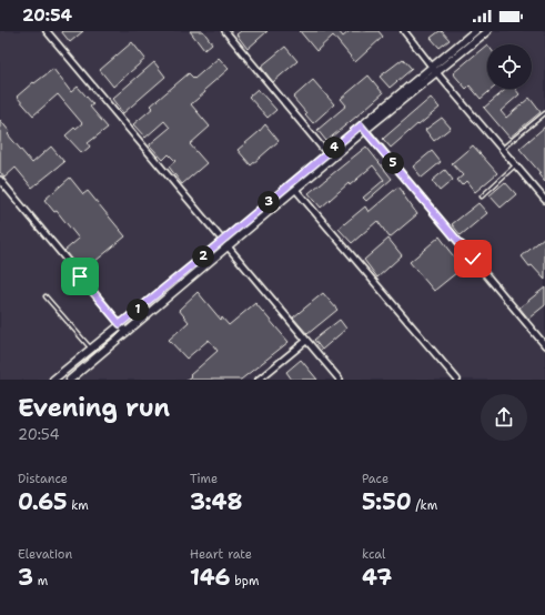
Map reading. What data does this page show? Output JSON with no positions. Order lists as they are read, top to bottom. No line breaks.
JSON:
{"page":{"status":"20:54","pins":["4","5","3","2","1"],"heading":["Evening run","20:54"],"stats":[["Distance","0.65 km"],["Time","3:48"],["Pace","5:50 /km"],["Elevation","3 m"],["Heart rate","146 bpm"],["kcal","47"]]}}
